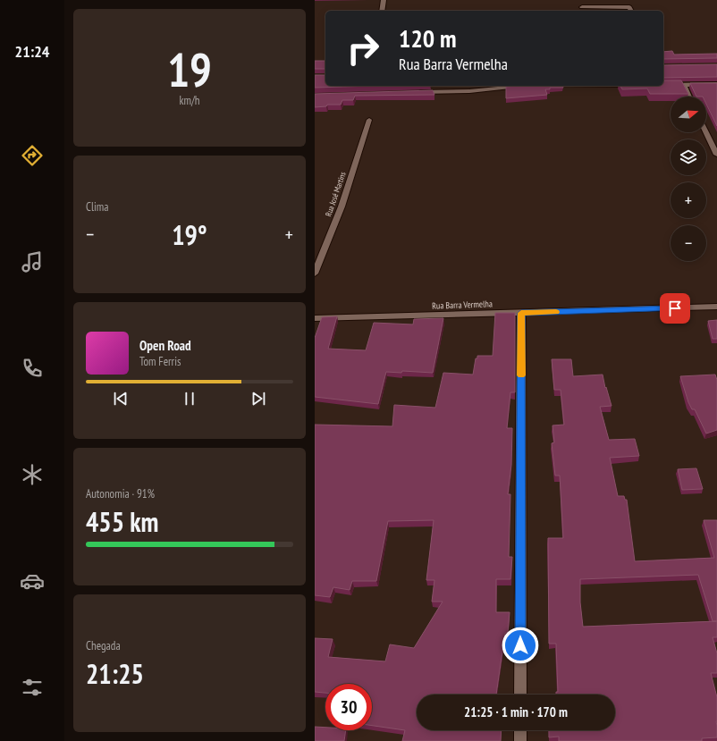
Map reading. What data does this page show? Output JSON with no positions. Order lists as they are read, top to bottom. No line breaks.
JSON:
{"streets":{"street":["Rua José Martins","Rua Barra Vermelha"]},"north":"right","page":{"tabs":"21:24","tile":[["19","km/h"],"Clima",["Autonomia · 91%","455 km"],["Chegada","21:25"]],"turn":["120 m","Rua Barra Vermelha"],"map_buttons":["+","−"],"heat":["−","19°","+"],"song":["Open Road","Tom Ferris"],"limit":"30","trip":"21:25 · 1 min · 170 m"}}
